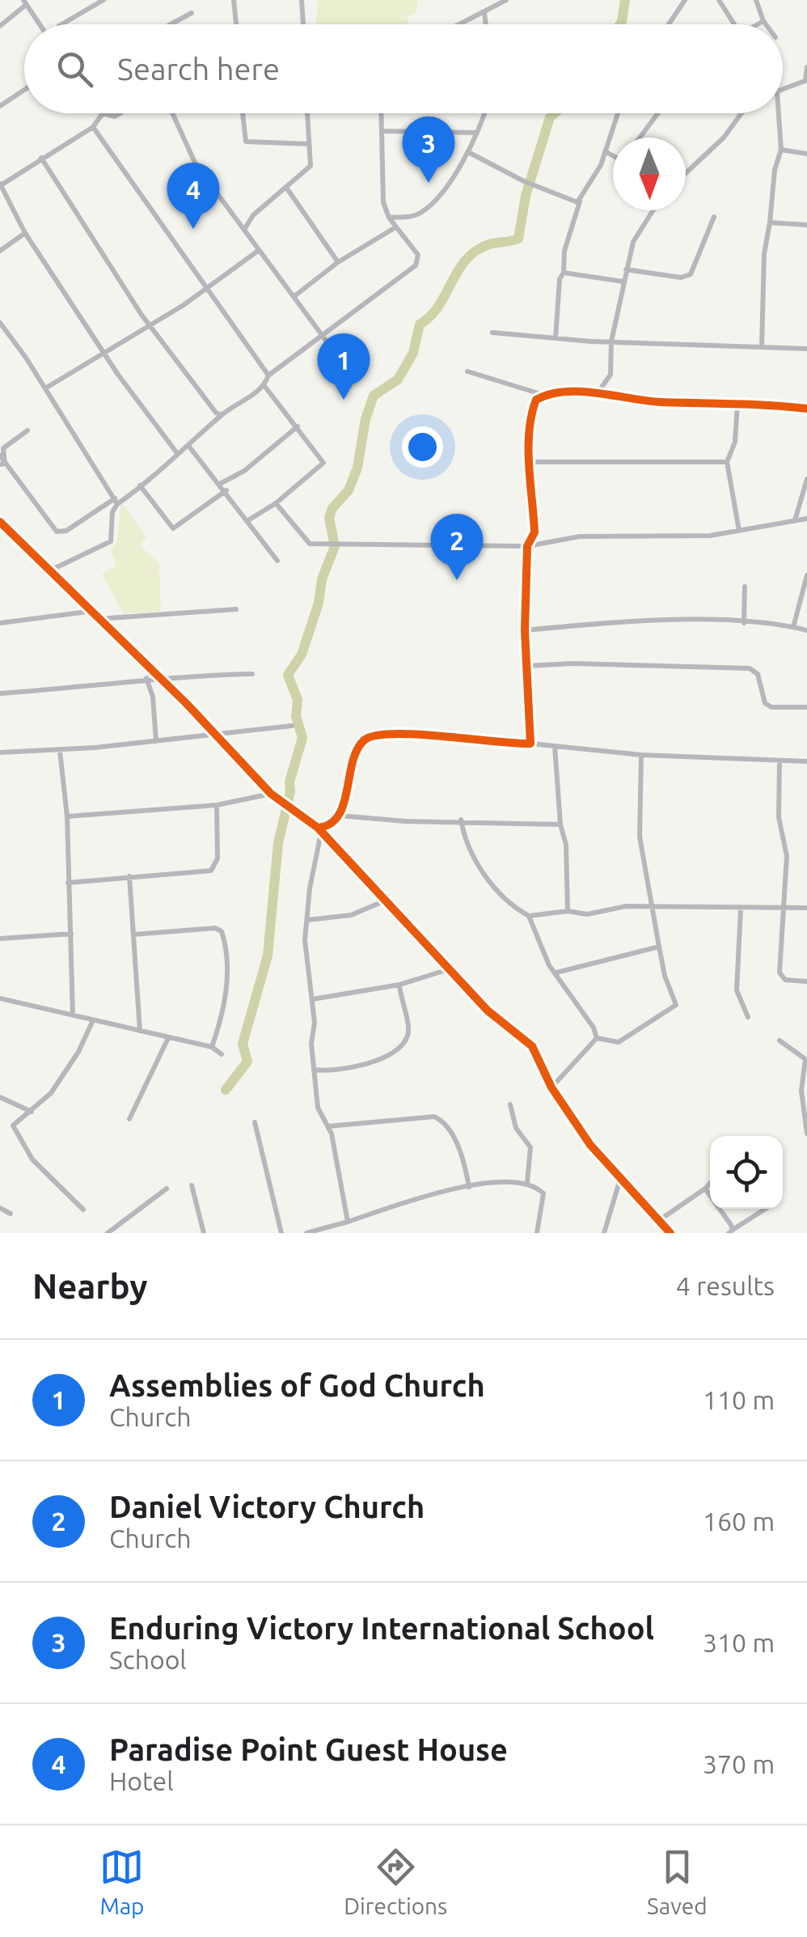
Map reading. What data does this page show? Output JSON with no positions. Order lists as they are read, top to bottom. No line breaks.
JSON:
{"north":"bottom","page":{"search":"Search here","pins":["3","4","1","2"],"heading":["Nearby","4 results"],"list":[{"mark":"1","name":"Assemblies of God Church","note":"Church","value":"110 m"},{"mark":"2","name":"Daniel Victory Church","note":"Church","value":"160 m"},{"mark":"3","name":"Enduring Victory International School","note":"School","value":"310 m"},{"mark":"4","name":"Paradise Point Guest House","note":"Hotel","value":"370 m"}],"nav":["Map","Directions","Saved"]}}
